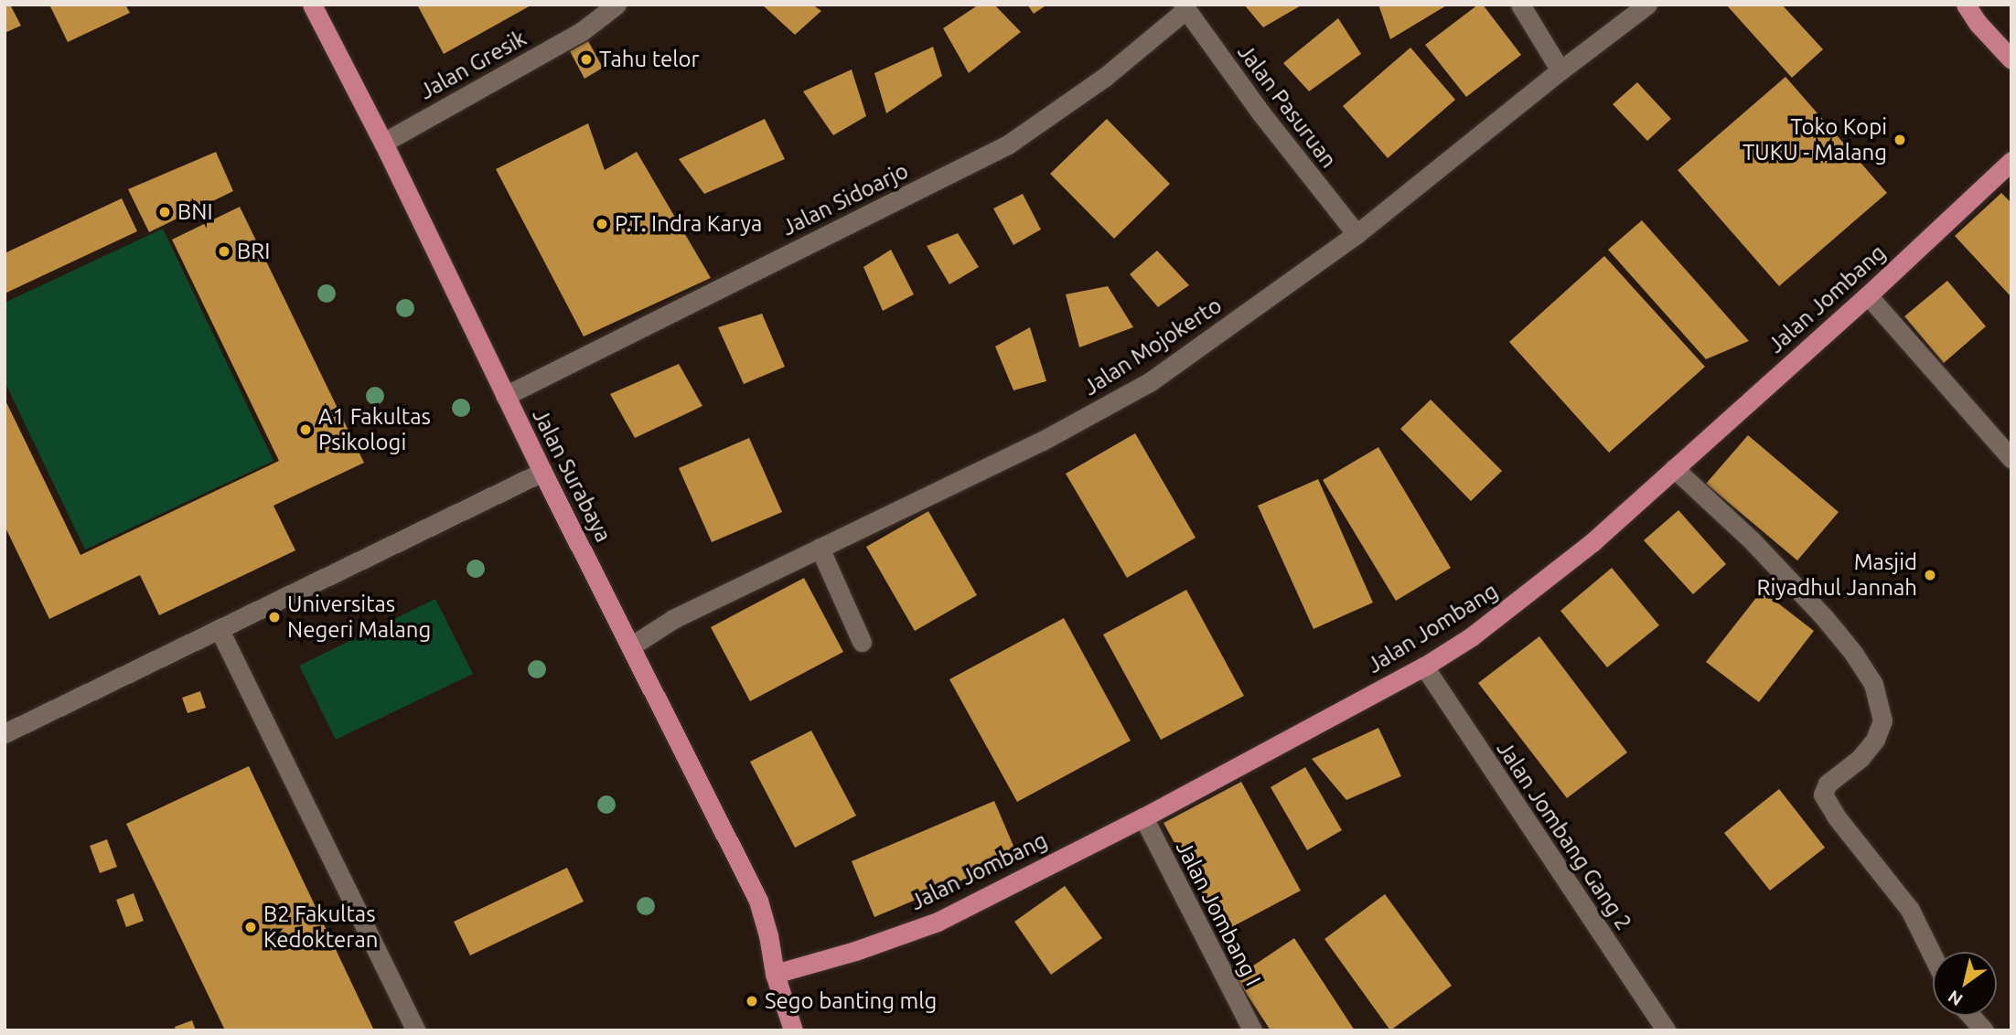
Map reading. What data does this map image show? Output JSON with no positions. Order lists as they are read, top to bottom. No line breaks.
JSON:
{"streets":{"main road":["Jalan Jombang","Jalan Surabaya"],"street":["Jalan Gresik","Jalan Pasuruan","Jalan Sidoarjo","Jalan Mojokerto","Jalan Jombang Gang 2","Jalan Jombang I"]},"crossings":[["Jalan Gresik","Jalan Surabaya"],["Jalan Pasuruan","Jalan Sidoarjo"],["Jalan Pasuruan","Jalan Mojokerto"],["Jalan Sidoarjo","Jalan Surabaya"],["Jalan Jombang","Jalan Surabaya"],["Jalan Jombang","Jalan Jombang Gang 2"],["Jalan Jombang","Jalan Jombang I"],["Jalan Mojokerto","Jalan Surabaya"]],"places":["Tahu telor","Toko Kopi TUKU - Malang","BNI","P.T. Indra Karya","BRI","A1 Fakultas Psikologi","Masjid Riyadhul Jannah","Universitas Negeri Malang","B2 Fakultas Kedokteran","Sego banting mlg"],"north":"bottom left"}
